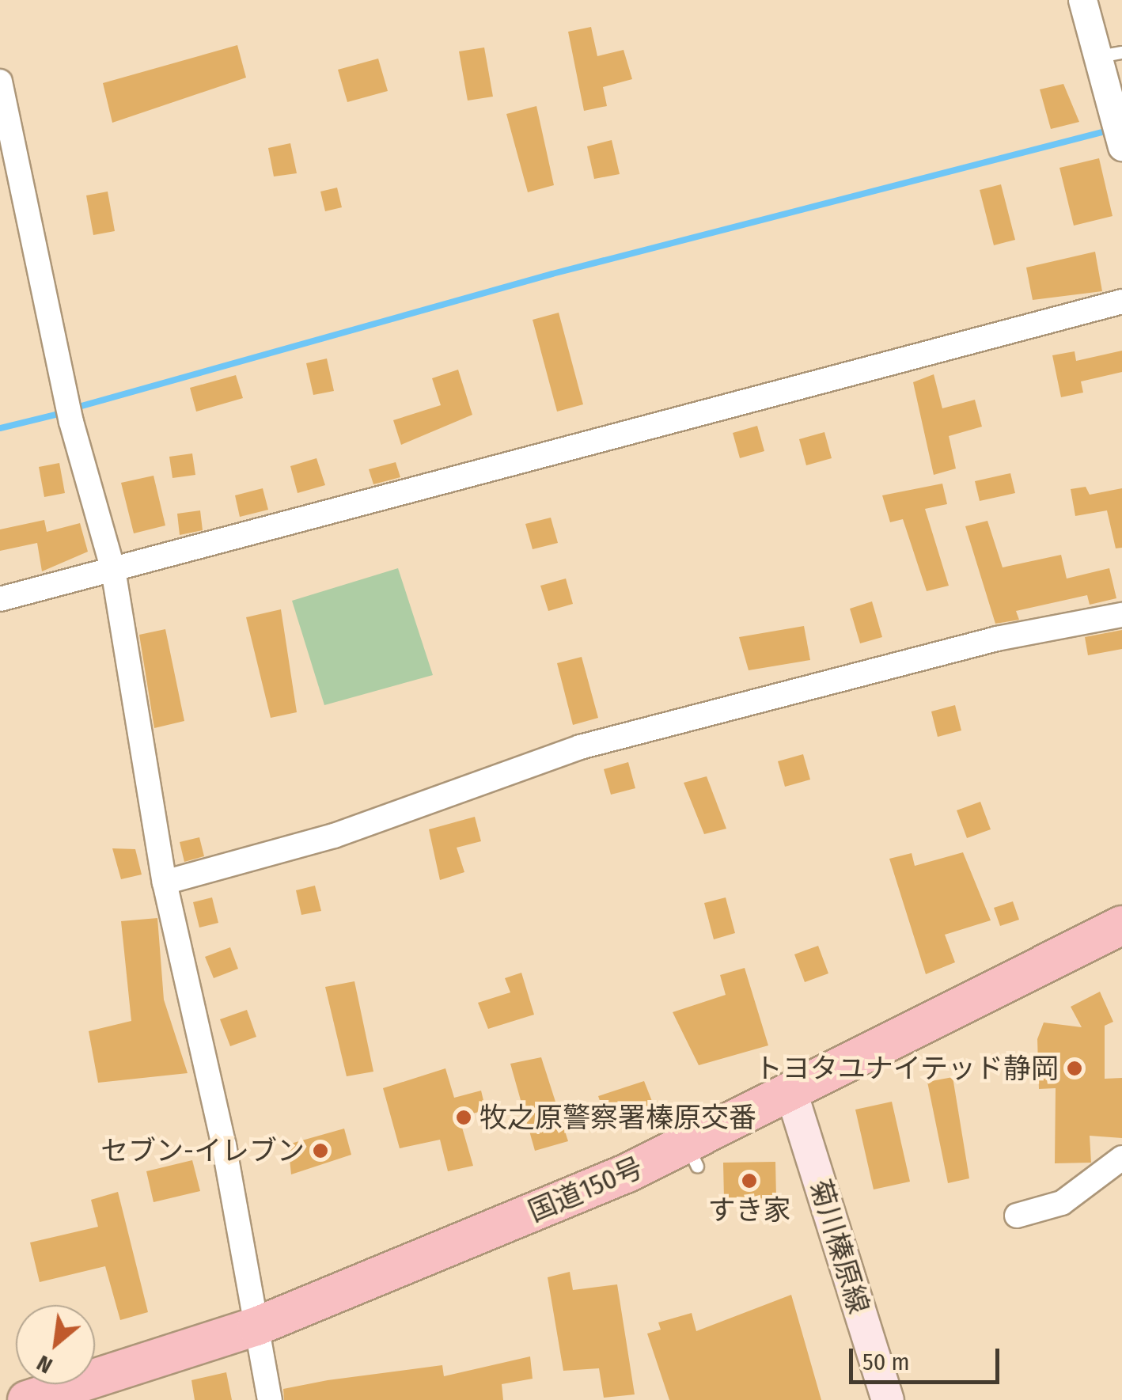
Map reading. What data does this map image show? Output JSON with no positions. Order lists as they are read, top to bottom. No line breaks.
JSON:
{"streets":{"highway":["国道150号"],"main road":["菊川榛原線"]},"crossings":[["国道150号","菊川榛原線"]],"places":["トヨタユナイテッド静岡","牧之原警察署榛原交番","セブン-イレブン","すき家"],"scale_bar":"50 m","north":"bottom left"}
